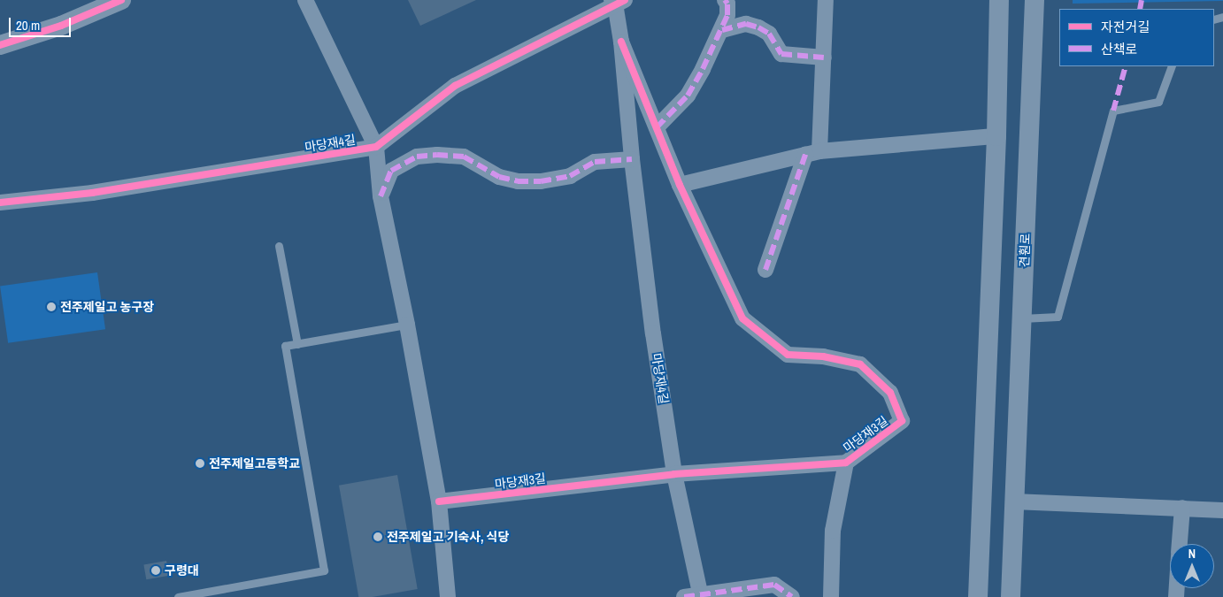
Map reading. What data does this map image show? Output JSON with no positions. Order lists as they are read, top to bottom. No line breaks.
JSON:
{"streets":{"street":["마당재4길","견훤로","마당재3길"]},"crossings":[["마당재4길","마당재3길"]],"places":["전주제일고 농구장","전주제일고등학교","전주제일고 기숙사, 식당","구령대"],"legend":["자전거길","산책로"],"scale_bar":"20 m","north":"top"}
